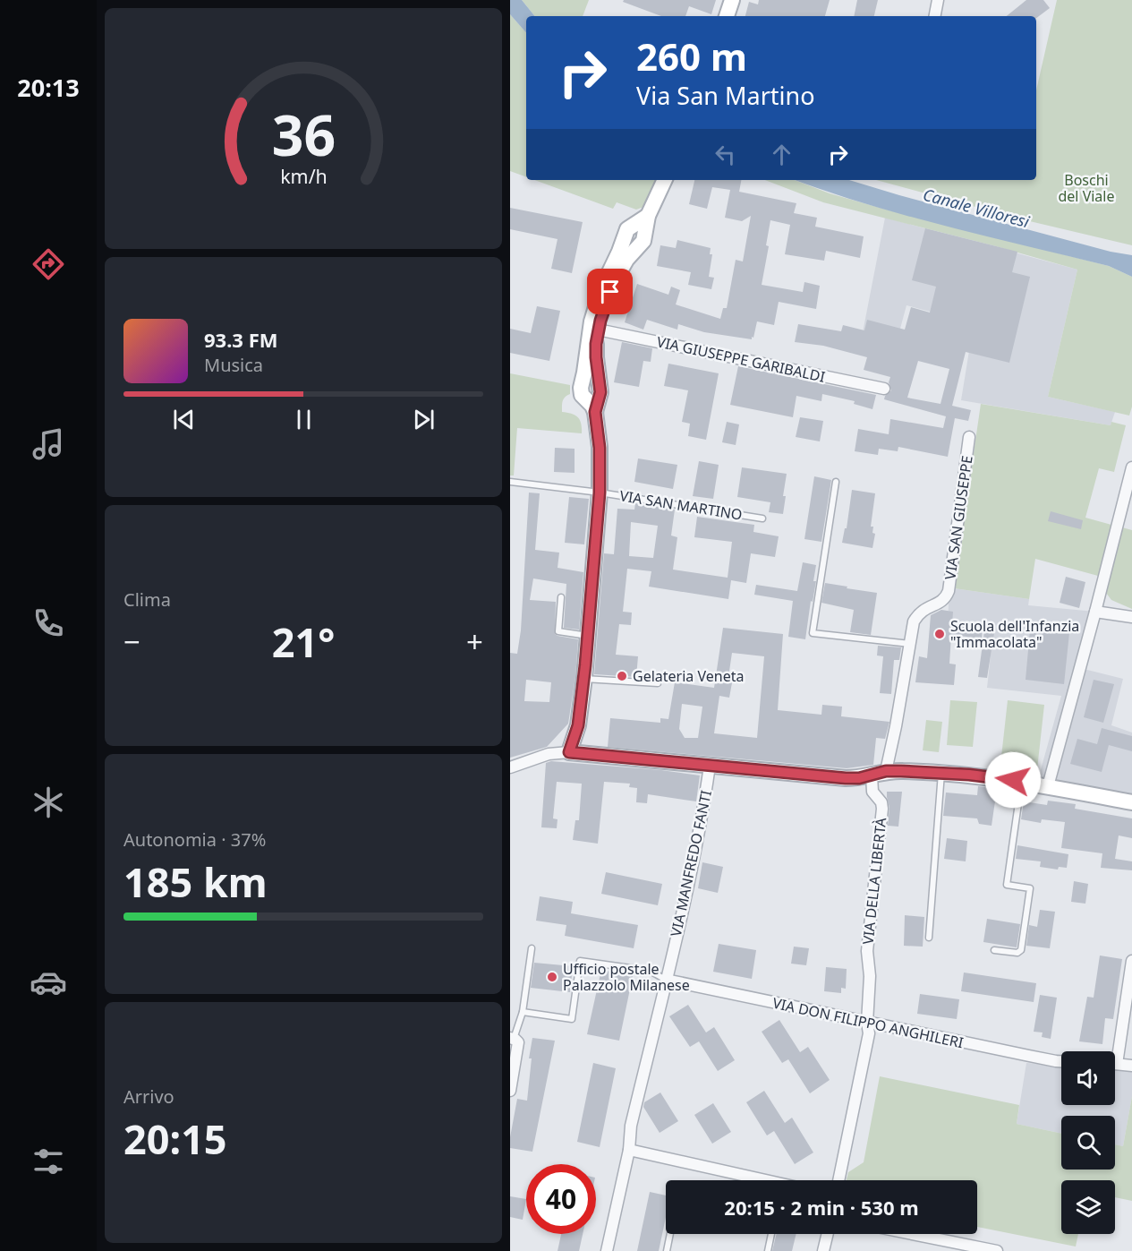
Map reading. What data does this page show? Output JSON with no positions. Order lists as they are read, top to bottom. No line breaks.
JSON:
{"streets":{"street":["VIA GIUSEPPE GARIBALDI","VIA SAN MARTINO","VIA SAN GIUSEPPE","VIA MANFREDO FANTI","VIA DELLA LIBERTÀ","VIA DON FILIPPO ANGHILERI"]},"crossings":[["VIA GIUSEPPE GARIBALDI","VIA SAN MARTINO"],["VIA SAN GIUSEPPE","VIA DELLA LIBERTÀ"],["VIA MANFREDO FANTI","VIA DON FILIPPO ANGHILERI"],["VIA DELLA LIBERTÀ","VIA DON FILIPPO ANGHILERI"]],"water":["Canale Villoresi"],"parks":["Boschi del Viale"],"places":["Scuola dell'Infanzia \"Immacolata\"","Gelateria Veneta","Ufficio postale Palazzolo Milanese"],"page":{"tabs":"20:13","turn":["260 m","Via San Martino"],"song":["93.3 FM","Musica"],"tile":["Clima",["Autonomia · 37%","185 km"],["Arrivo","20:15"]],"heat":["−","21°","+"],"limit":"40","trip":"20:15 · 2 min · 530 m","gauge":["36","km/h"]}}
